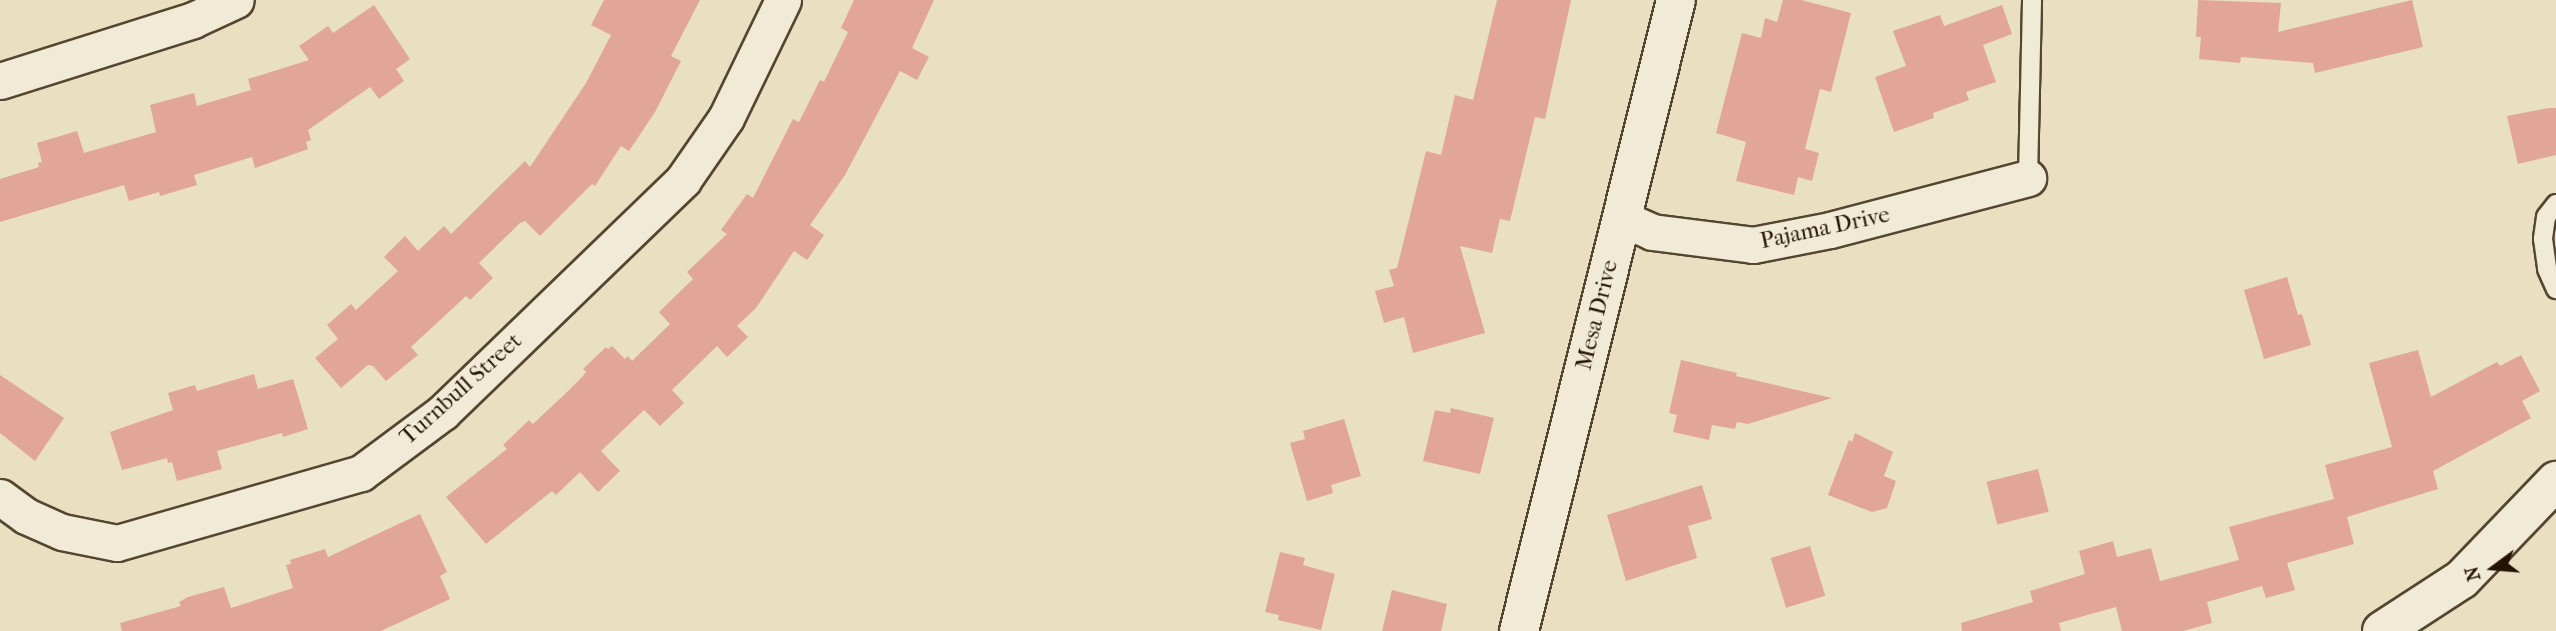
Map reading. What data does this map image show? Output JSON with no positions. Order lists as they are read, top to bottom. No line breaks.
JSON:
{"streets":{"main road":["Mesa Drive"],"street":["Pajama Drive","Turnbull Street"]},"crossings":[["Pajama Drive","Mesa Drive"]],"north":"left"}
